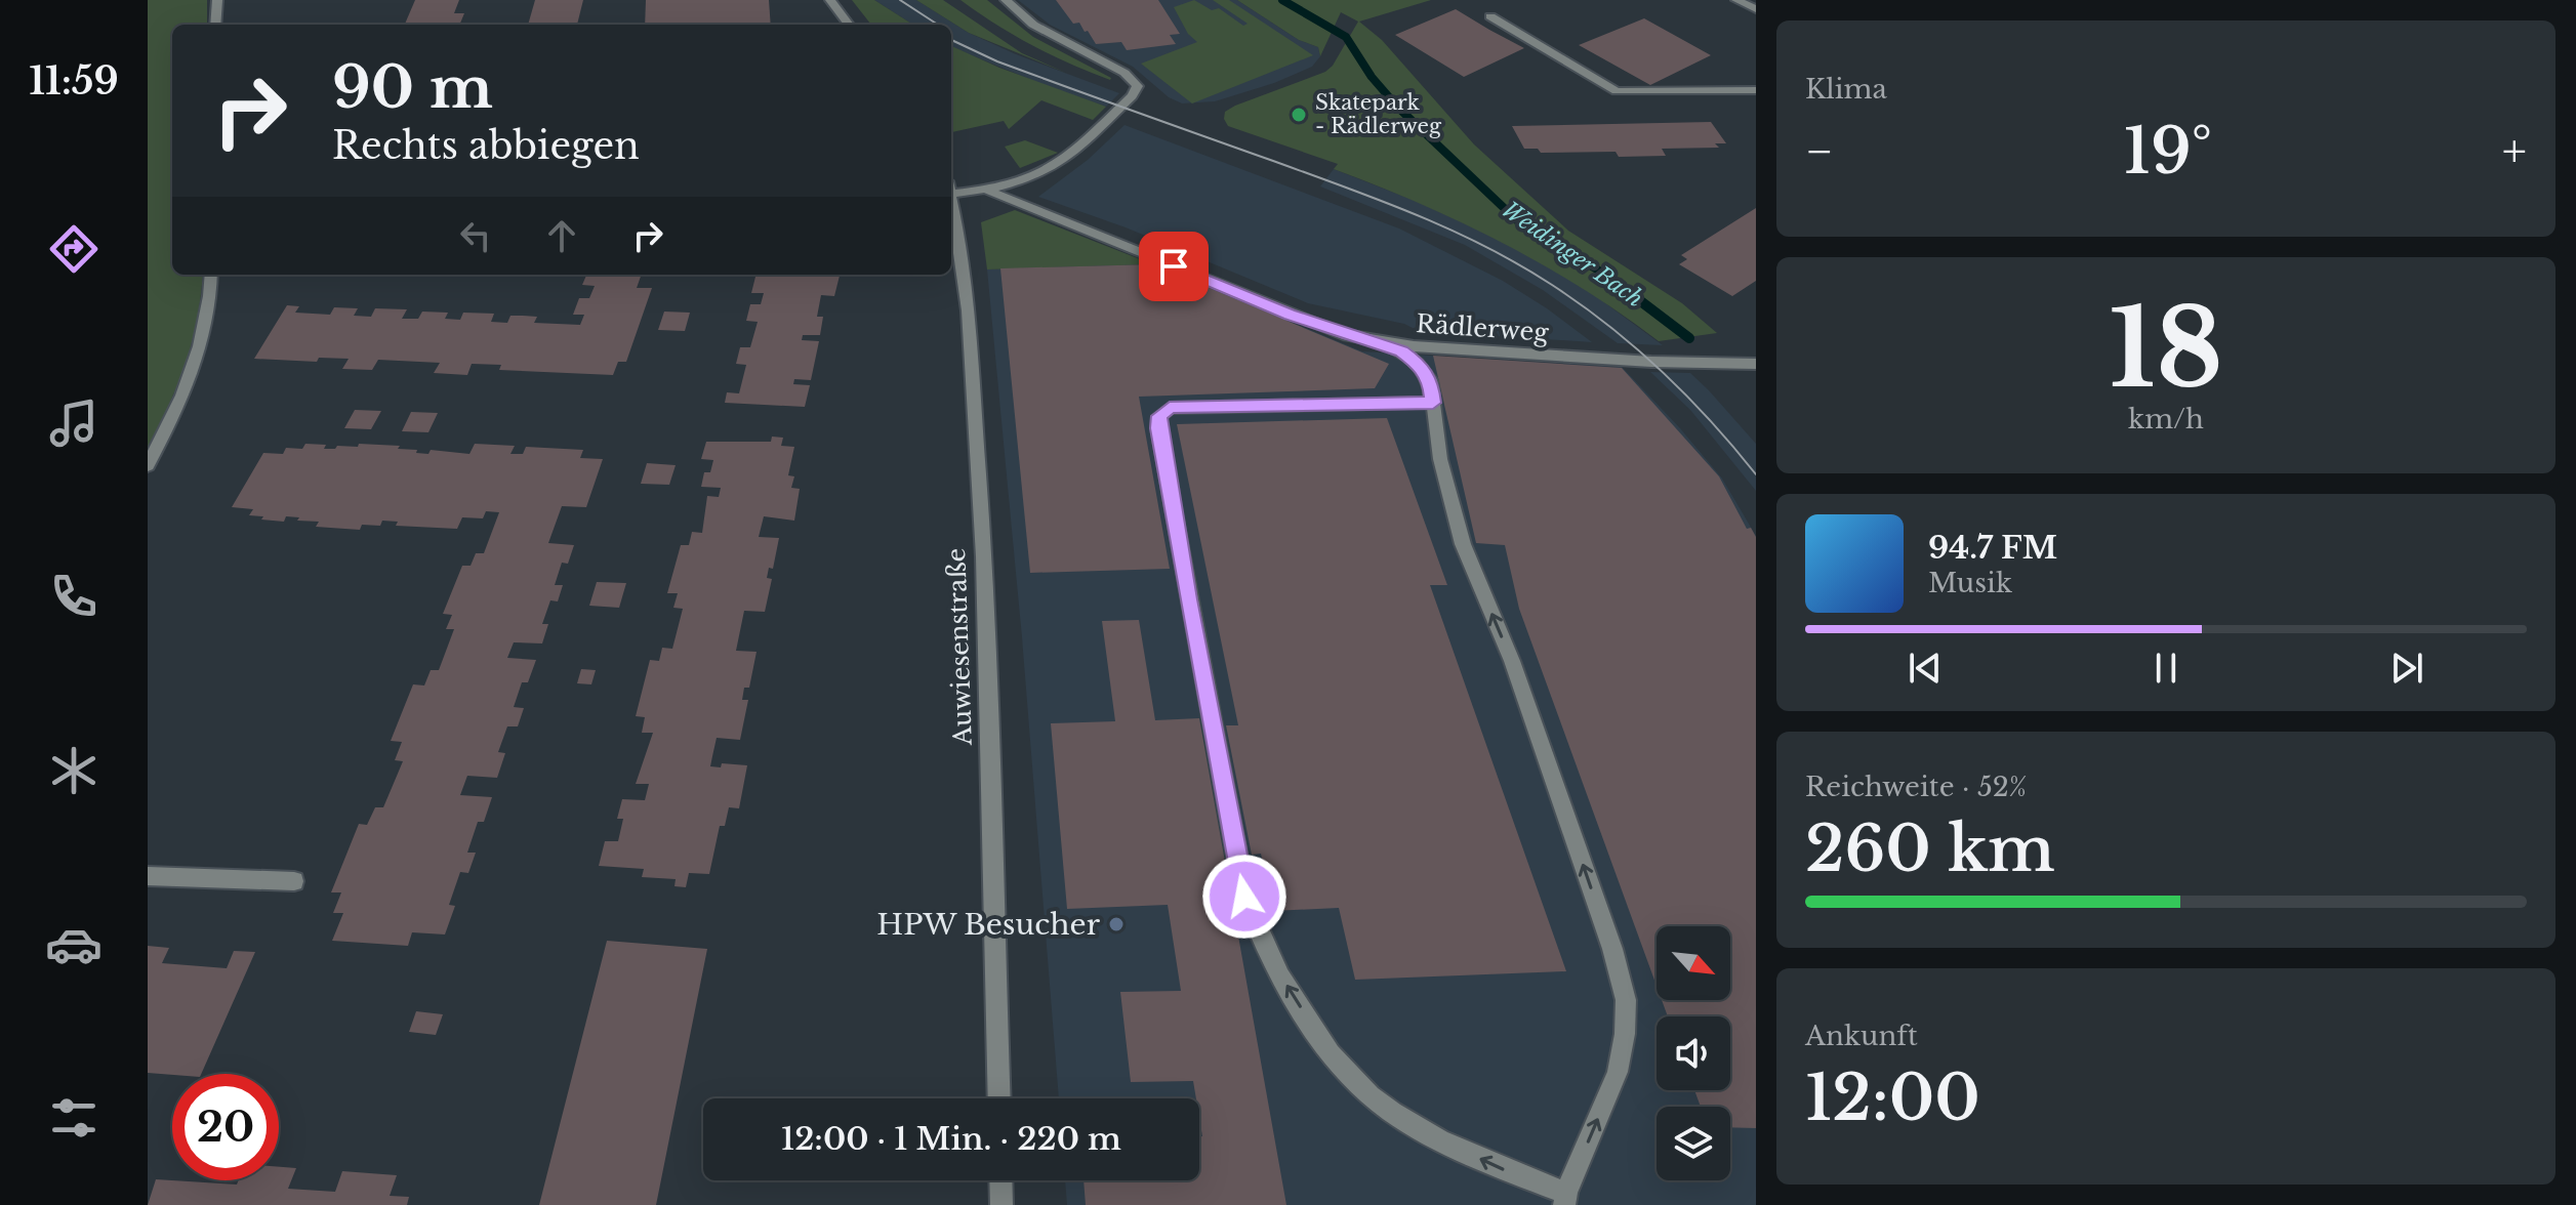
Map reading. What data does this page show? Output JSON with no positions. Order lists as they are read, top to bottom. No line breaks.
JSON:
{"streets":{"street":["Rädlerweg","Auwiesenstraße"]},"water":["Weidinger Bach"],"places":["Skatepark - Rädlerweg","HPW Besucher"],"north":"bottom right","page":{"tabs":"11:59","tile":["Klima",["18","km/h"],["Reichweite · 52%","260 km"],["Ankunft","12:00"]],"turn":["90 m","Rechts abbiegen"],"heat":["−","19°","+"],"song":["94.7 FM","Musik"],"limit":"20","trip":"12:00 · 1 Min. · 220 m"}}
